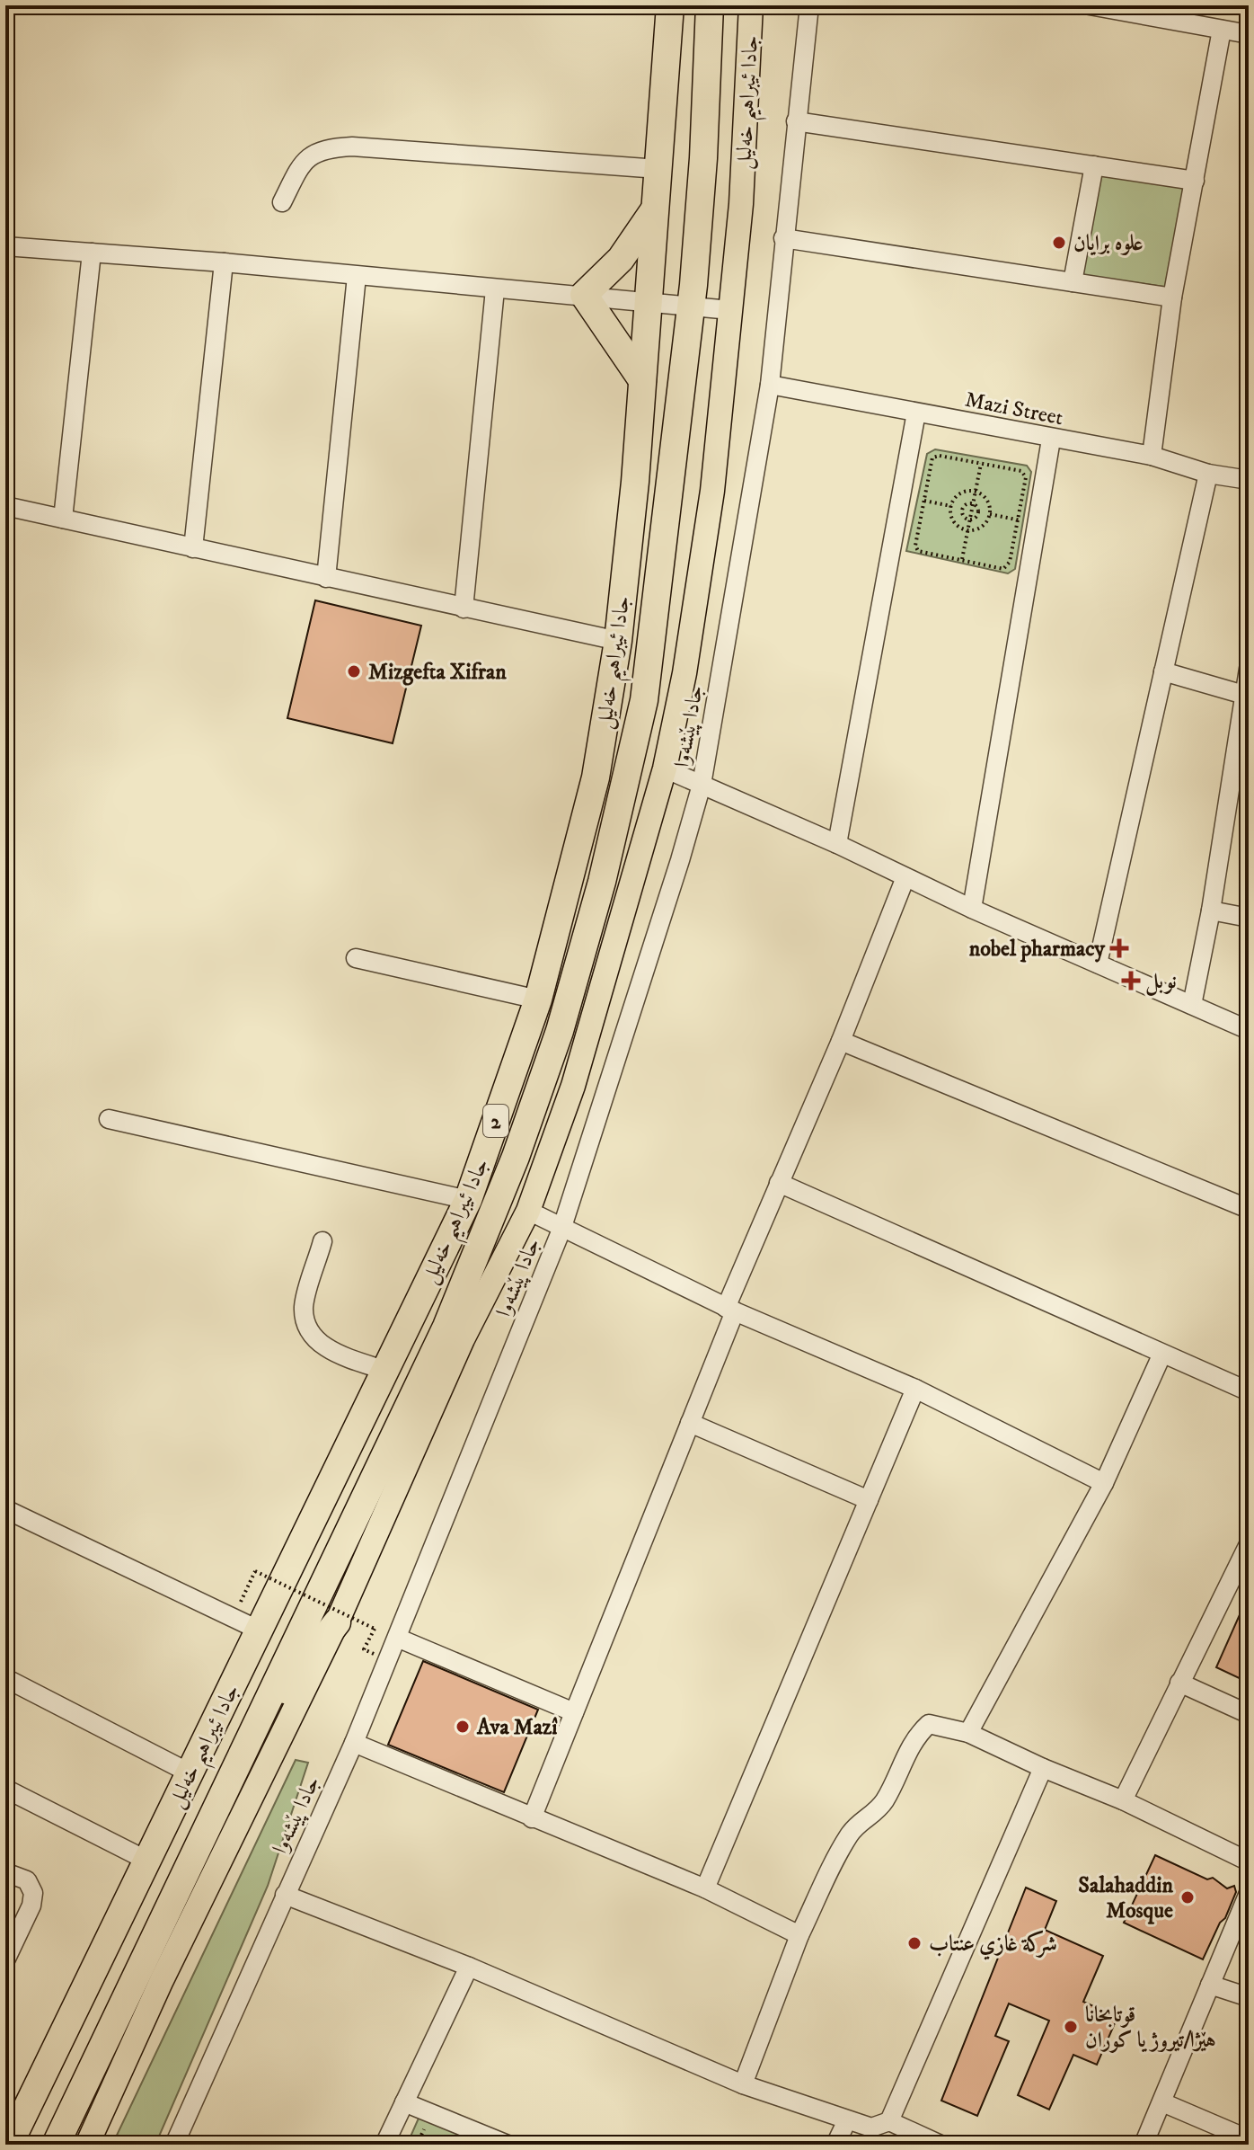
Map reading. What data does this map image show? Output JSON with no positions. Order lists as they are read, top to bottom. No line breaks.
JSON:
{"streets":{"highway":["جادا ئیبراهیم خەلیل","2"],"street":["Mazi Street","جادا پێشەوا"]},"crossings":[["Mazi Street","جادا پێشەوا"]],"places":{"other":["علوه برايان","Mizgefta Xifran","Ava Mazî","Salahaddin Mosque","شركة غازي عنتاب","قوتابخانا هێژا/تيروژ يا كوران"],"health":["nobel pharmacy","نوبل"]}}
